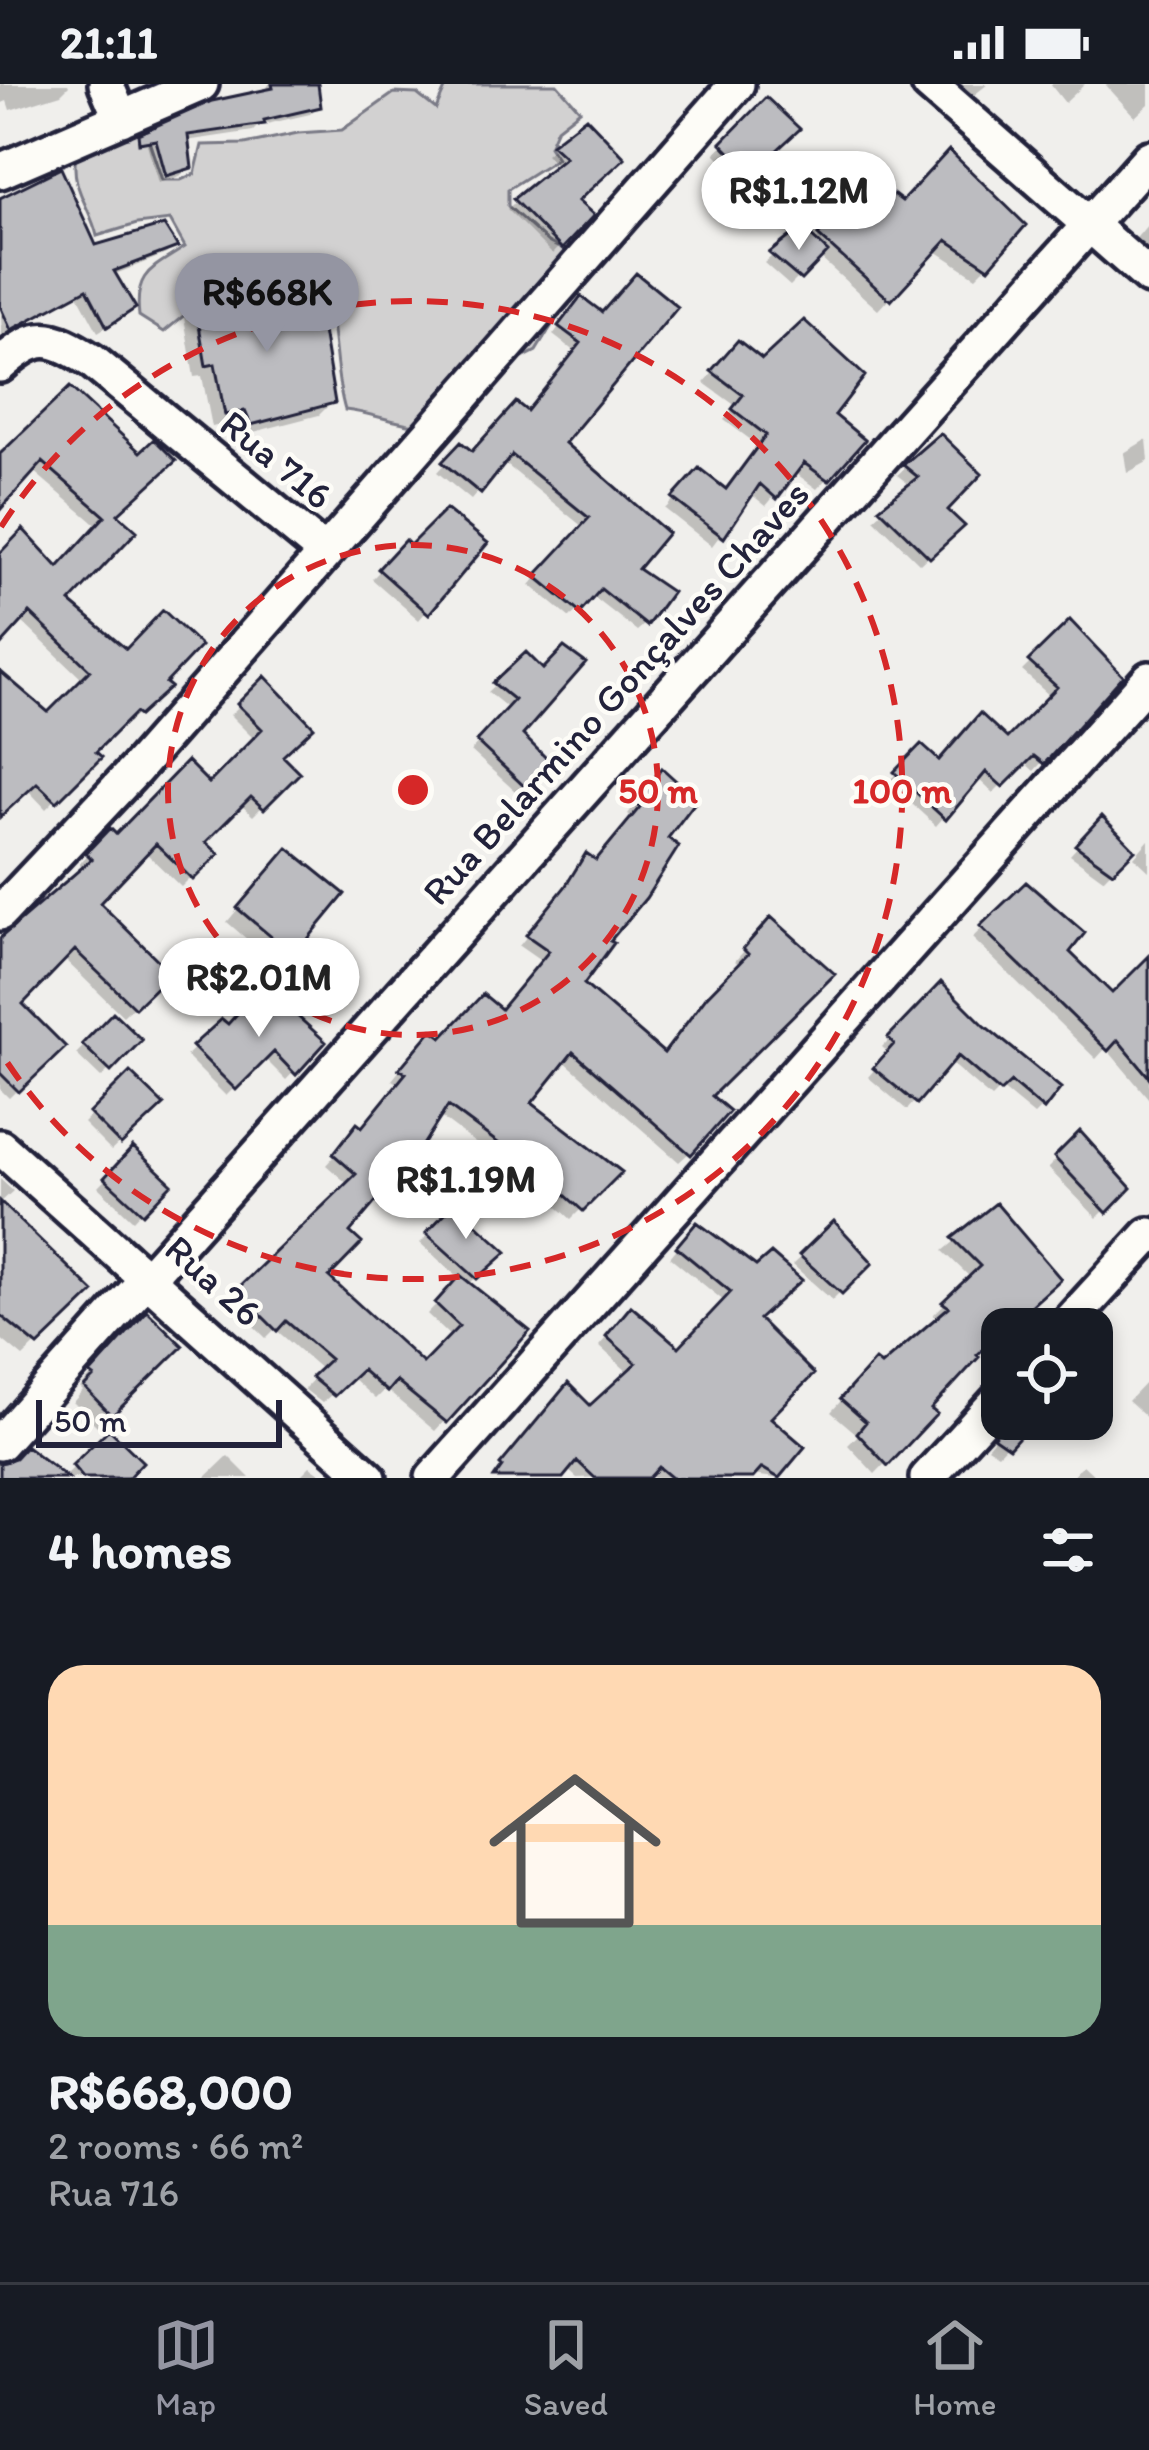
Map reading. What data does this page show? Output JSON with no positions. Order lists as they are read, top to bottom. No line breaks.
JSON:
{"streets":{"street":["Rua 716","Rua Belarmino Gonçalves Chaves","Rua 26"]},"crossings":[["Rua Belarmino Gonçalves Chaves","Rua 26"]],"scale_bar":"50 m","page":{"status":"21:11","price":["R$1.12M","R$668K","R$2.01M","R$1.19M"],"scale":"50 m","heading":"4 homes","list":[{"name":"R$668,000","note":"2 rooms · 66 m² · Rua 716"}],"tabs":["Map","Saved","Home"]},"rings":["50 m","100 m"]}
